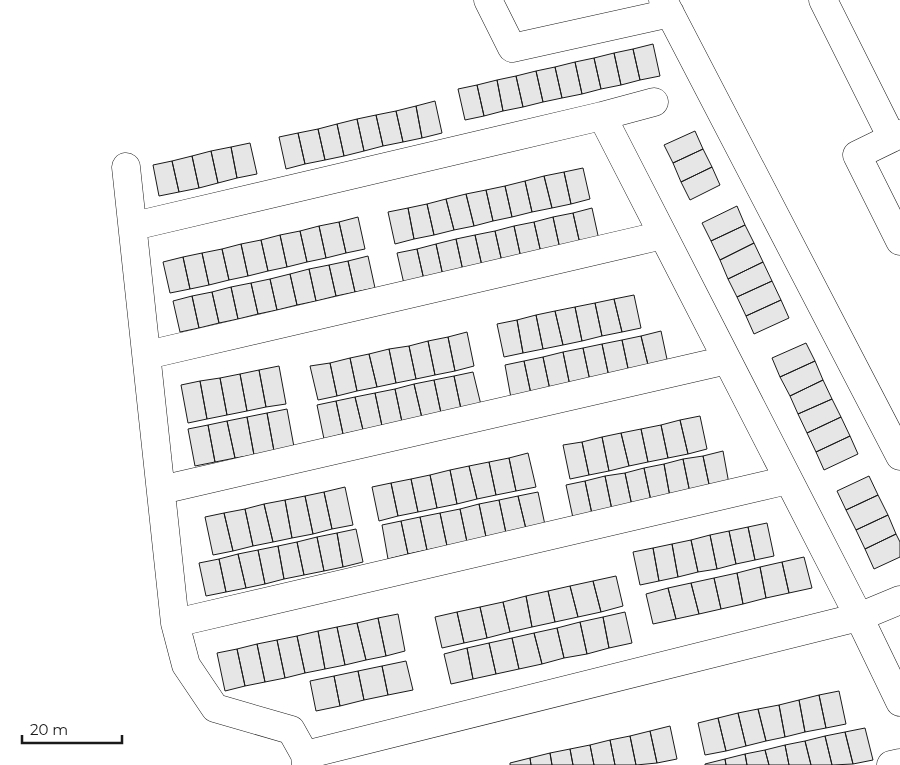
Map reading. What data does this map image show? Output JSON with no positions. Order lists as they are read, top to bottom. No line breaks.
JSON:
{"scale_bar":"20 m"}
